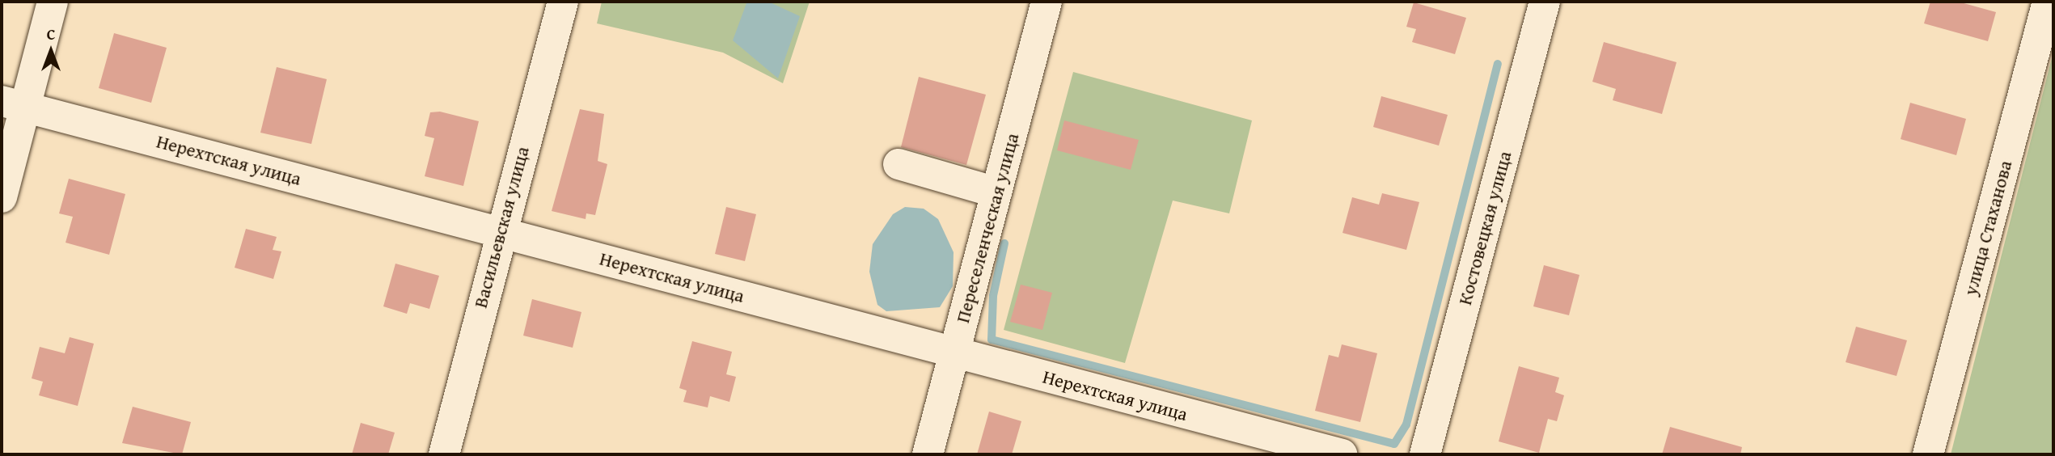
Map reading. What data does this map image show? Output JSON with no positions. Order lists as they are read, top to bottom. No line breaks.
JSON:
{"streets":{"street":["Нерехтская улица","Васильевская улица","Переселенческая улица","Костовецкая улица","улица Стаханова"]},"crossings":[["Нерехтская улица","Васильевская улица"],["Нерехтская улица","Переселенческая улица"]],"north":"top"}
